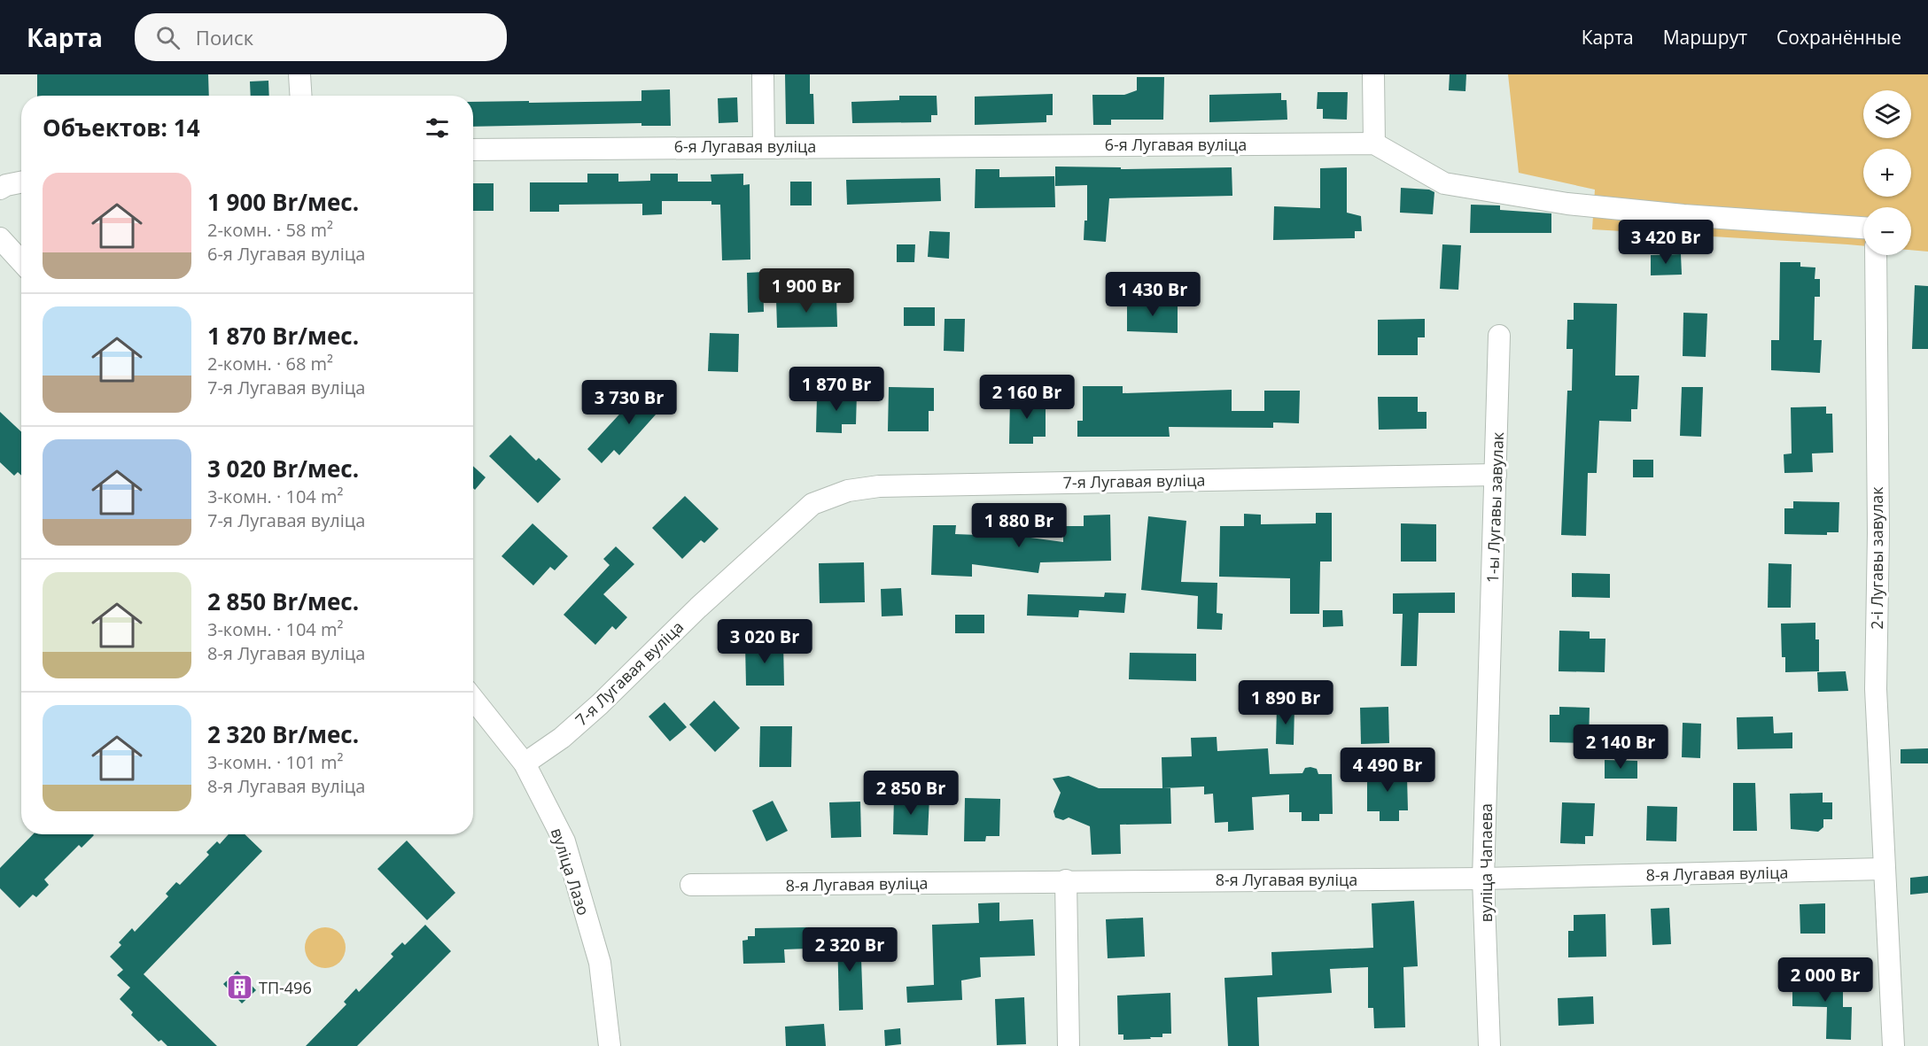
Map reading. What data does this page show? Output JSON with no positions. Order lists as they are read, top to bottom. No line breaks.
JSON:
{"streets":{"street":["6-я Лугавая вуліца","7-я Лугавая вуліца","1-ы Лугавы завулак","2-і Лугавы завулак","вуліца Чапаева","вуліца Лазо","8-я Лугавая вуліца"]},"crossings":[["7-я Лугавая вуліца","1-ы Лугавы завулак"],["7-я Лугавая вуліца","вуліца Лазо"],["1-ы Лугавы завулак","вуліца Чапаева"],["2-і Лугавы завулак","8-я Лугавая вуліца"],["вуліца Чапаева","8-я Лугавая вуліца"]],"places":{"building":["ТП-496"]},"page":{"header":"Карта","search":"Поиск","nav":["Карта","Маршрут","Сохранённые"],"map_buttons":["+","−"],"heading":"Объектов: 14","list":[{"name":"1 900 Br/мес.","note":"2-комн. · 58 m² · 6-я Лугавая вуліца"},{"name":"1 870 Br/мес.","note":"2-комн. · 68 m² · 7-я Лугавая вуліца"},{"name":"3 020 Br/мес.","note":"3-комн. · 104 m² · 7-я Лугавая вуліца"},{"name":"2 850 Br/мес.","note":"3-комн. · 104 m² · 8-я Лугавая вуліца"},{"name":"2 320 Br/мес.","note":"3-комн. · 101 m² · 8-я Лугавая вуліца"}],"price":["3 420 Br","1 900 Br","1 430 Br","1 870 Br","2 160 Br","3 730 Br","1 880 Br","3 020 Br","1 890 Br","2 140 Br","4 490 Br","2 850 Br","2 320 Br","2 000 Br"]}}
